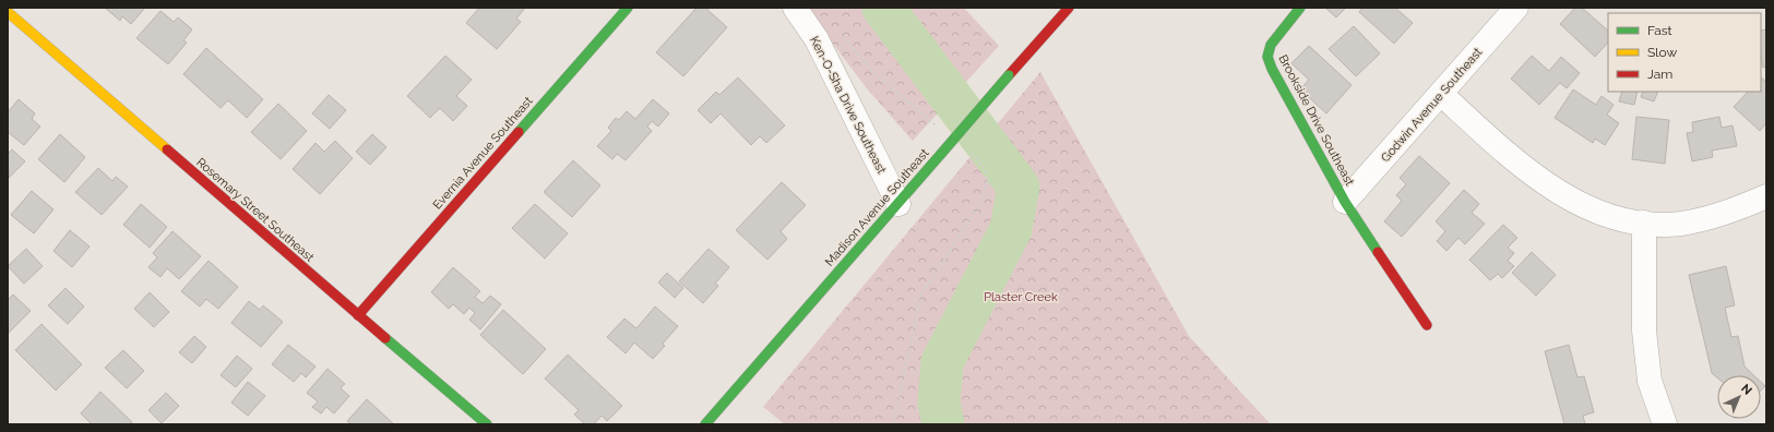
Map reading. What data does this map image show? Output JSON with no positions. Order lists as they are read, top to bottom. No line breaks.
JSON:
{"streets":{"street":["Ken-O-Sha Drive Southeast","Godwin Avenue Southeast","Brookside Drive Southeast","Evernia Avenue Southeast","Madison Avenue Southeast","Rosemary Street Southeast"]},"crossings":[["Ken-O-Sha Drive Southeast","Madison Avenue Southeast"],["Godwin Avenue Southeast","Brookside Drive Southeast"],["Evernia Avenue Southeast","Rosemary Street Southeast"]],"parks":["Plaster Creek"],"legend":["Fast","Slow","Jam"],"north":"top right"}
